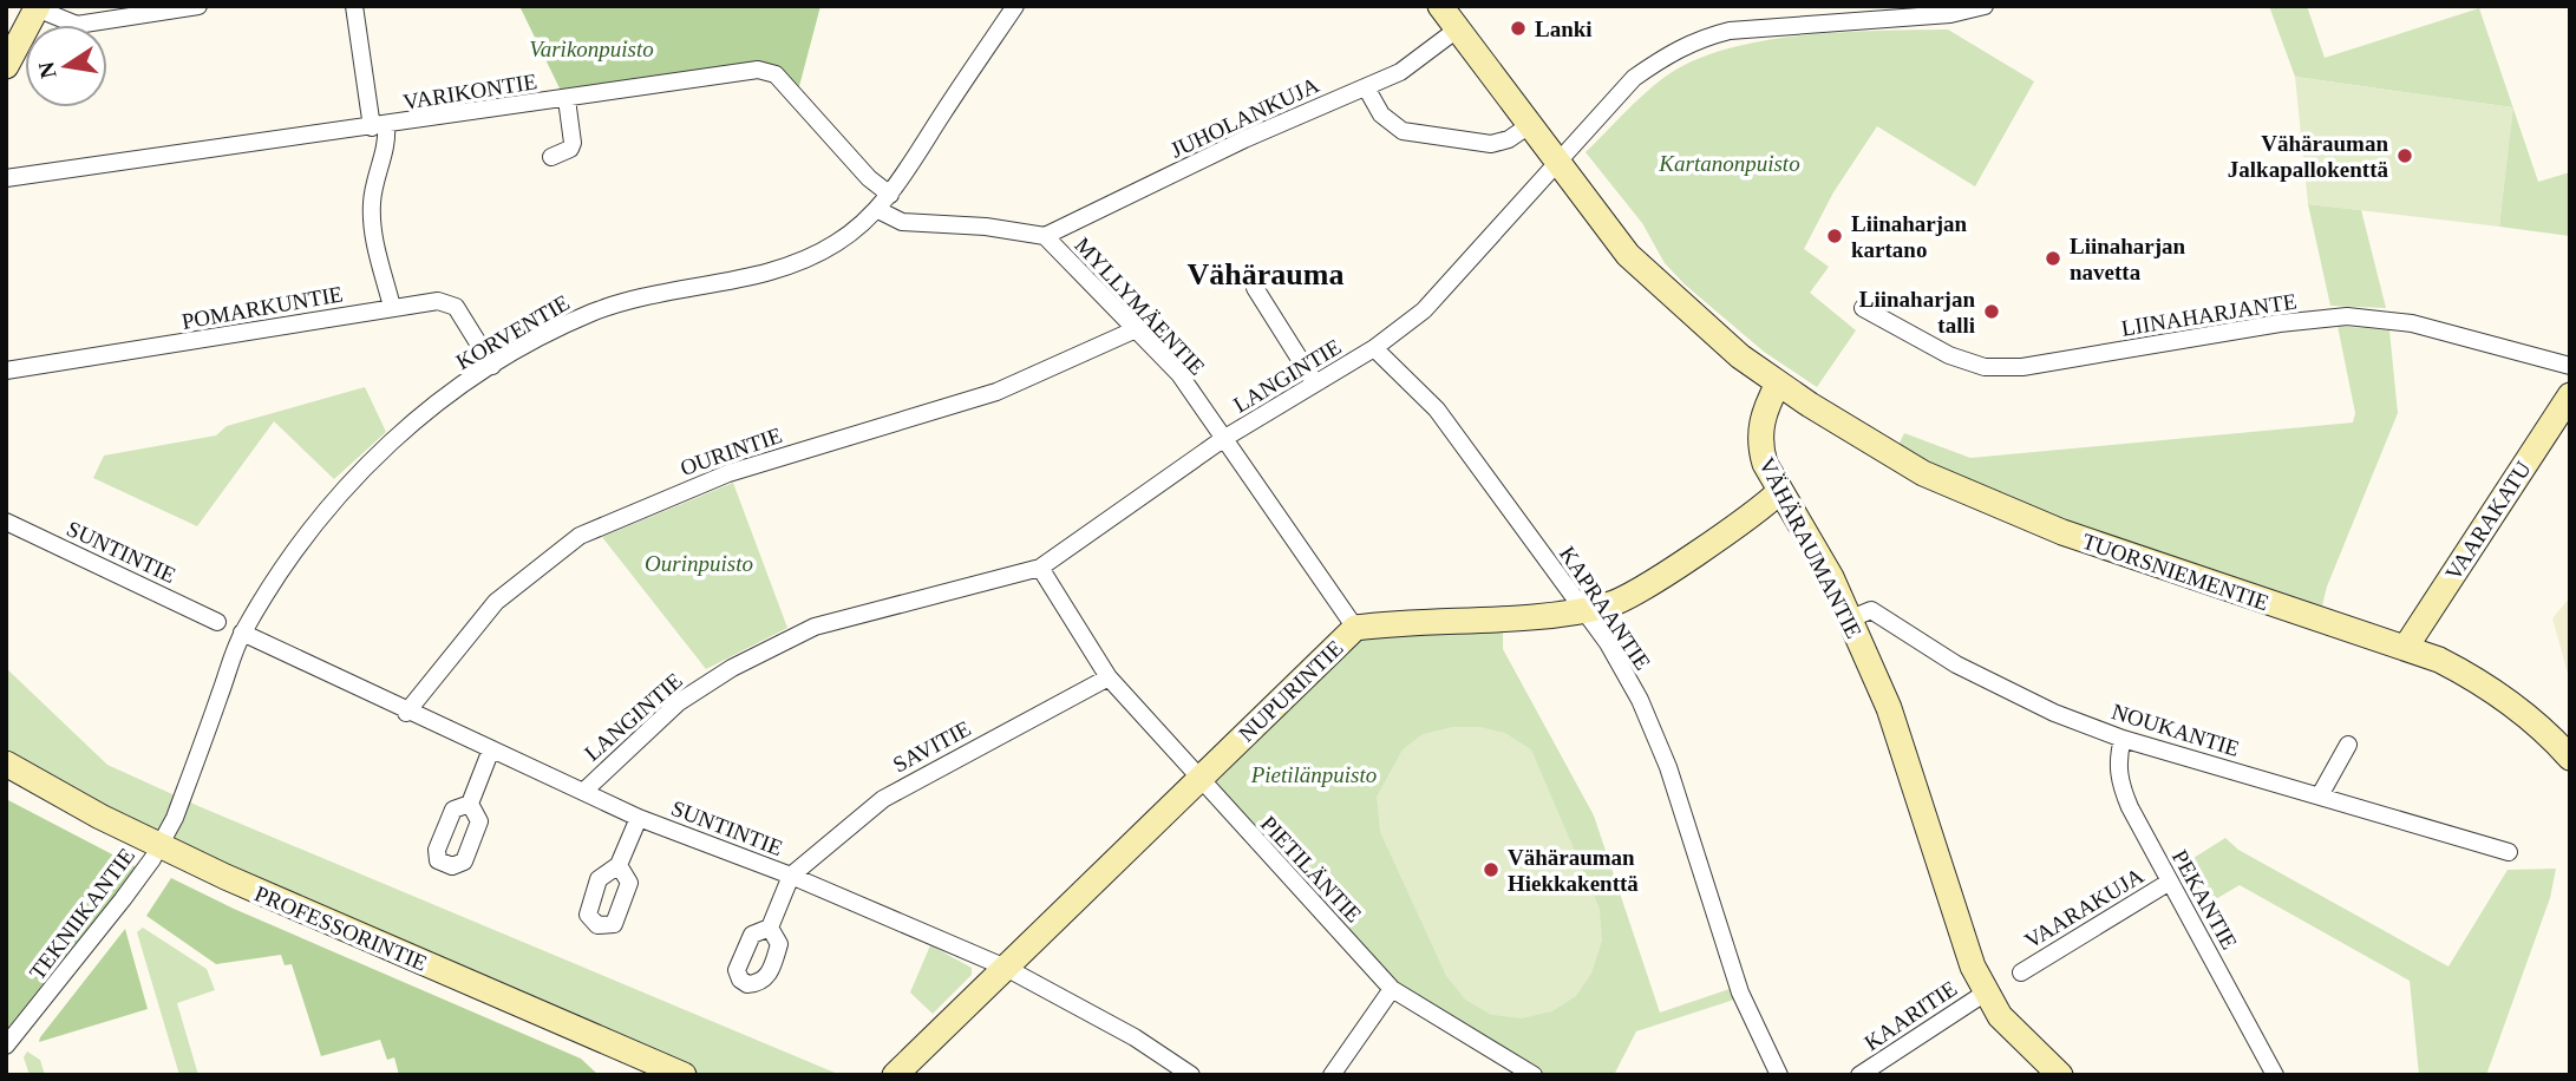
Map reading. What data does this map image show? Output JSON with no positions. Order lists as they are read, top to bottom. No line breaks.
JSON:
{"streets":{"main road":["VAARAKATU","VÄHÄRAUMANTIE","TUORSNIEMENTIE","NUPURINTIE","PROFESSORINTIE"],"street":["VARIKONTIE","JUHOLANKUJA","MYLLYMÄENTIE","POMARKUNTIE","LIINAHARJANTE","KORVENTIE","LANGINTIE","OURINTIE","SUNTINTIE","KAPRAANTIE","NOUKANTIE","SAVITIE","PIETILÄNTIE","PEKANTIE","VAARAKUJA","TEKNIIKANTIE","KAARITIE"]},"crossings":[["VARIKONTIE","KORVENTIE"],["JUHOLANKUJA","MYLLYMÄENTIE"],["MYLLYMÄENTIE","KORVENTIE"],["MYLLYMÄENTIE","LANGINTIE"],["MYLLYMÄENTIE","OURINTIE"],["MYLLYMÄENTIE","NUPURINTIE"],["POMARKUNTIE","KORVENTIE"],["KORVENTIE","SUNTINTIE"],["KORVENTIE","TEKNIIKANTIE"],["KORVENTIE","PROFESSORINTIE"],["LANGINTIE","SUNTINTIE"],["LANGINTIE","KAPRAANTIE"],["LANGINTIE","PIETILÄNTIE"],["OURINTIE","SUNTINTIE"],["VAARAKATU","TUORSNIEMENTIE"],["VÄHÄRAUMANTIE","TUORSNIEMENTIE"],["VÄHÄRAUMANTIE","NUPURINTIE"],["VÄHÄRAUMANTIE","NOUKANTIE"],["VÄHÄRAUMANTIE","KAARITIE"],["SUNTINTIE","NUPURINTIE"],["SUNTINTIE","SAVITIE"],["KAPRAANTIE","NUPURINTIE"],["NUPURINTIE","PIETILÄNTIE"],["NOUKANTIE","PEKANTIE"],["SAVITIE","PIETILÄNTIE"],["PEKANTIE","VAARAKUJA"],["TEKNIIKANTIE","PROFESSORINTIE"]],"districts":["Vähärauma"],"parks":["Varikonpuisto","Kartanonpuisto","Ourinpuisto","Pietilänpuisto"],"places":["Lanki","Vähärauman Jalkapallokenttä","Liinaharjan kartano","Liinaharjan navetta","Liinaharjan talli","Vähärauman Hiekkakenttä"],"north":"left"}
